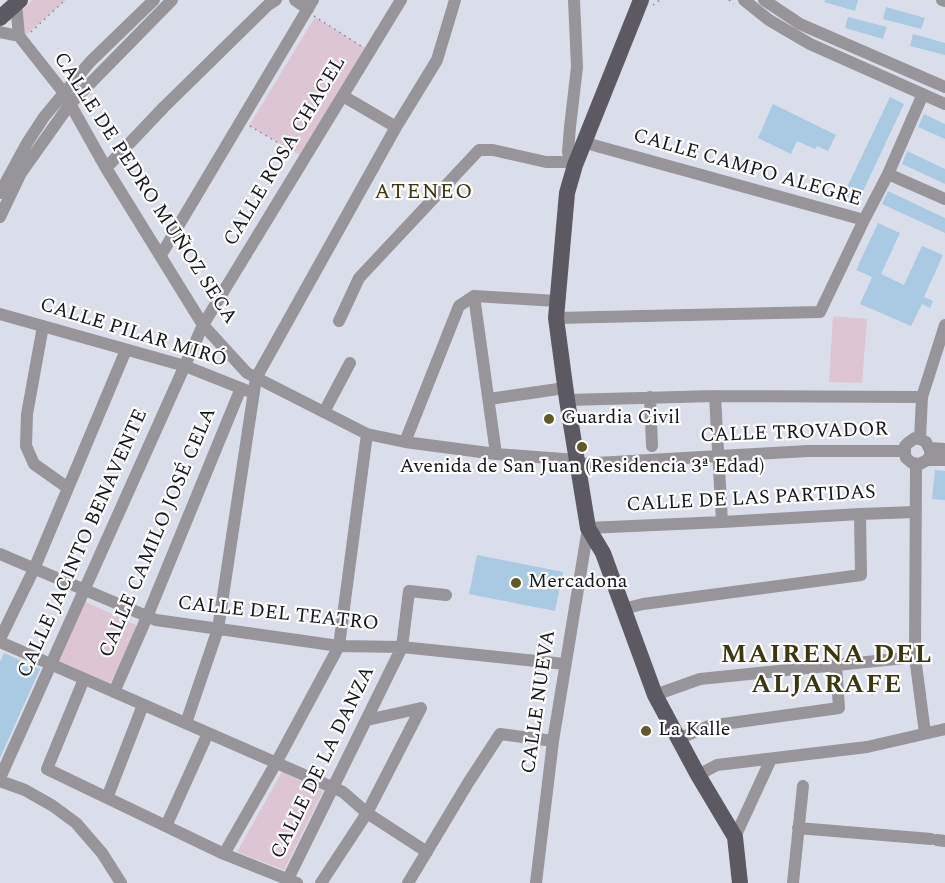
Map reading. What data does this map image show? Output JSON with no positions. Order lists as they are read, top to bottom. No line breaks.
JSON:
{"streets":{"street":["CALLE ROSA CHACEL","CALLE CAMPO ALEGRE","CALLE DE PEDRO MUÑOZ SECA","CALLE PILAR MIRÓ","CALLE TROVADOR","CALLE DE LAS PARTIDAS","CALLE CAMILO JOSÉ CELA","CALLE JACINTO BENAVENTE","CALLE DEL TEATRO","CALLE NUEVA","CALLE DE LA DANZA"]},"crossings":[["CALLE ROSA CHACEL","CALLE DE PEDRO MUÑOZ SECA"],["CALLE ROSA CHACEL","CALLE JACINTO BENAVENTE"],["CALLE DE PEDRO MUÑOZ SECA","CALLE TROVADOR"],["CALLE DE PEDRO MUÑOZ SECA","CALLE JACINTO BENAVENTE"],["CALLE PILAR MIRÓ","CALLE CAMILO JOSÉ CELA"],["CALLE PILAR MIRÓ","CALLE JACINTO BENAVENTE"],["CALLE CAMILO JOSÉ CELA","CALLE DEL TEATRO"],["CALLE JACINTO BENAVENTE","CALLE DEL TEATRO"],["CALLE DEL TEATRO","CALLE NUEVA"],["CALLE DEL TEATRO","CALLE DE LA DANZA"]],"districts":["ATENEO","MAIRENA DEL ALJARAFE"],"places":["Guardia Civil","Avenida de San Juan (Residencia 3ª Edad)","Mercadona","La Kalle"]}
